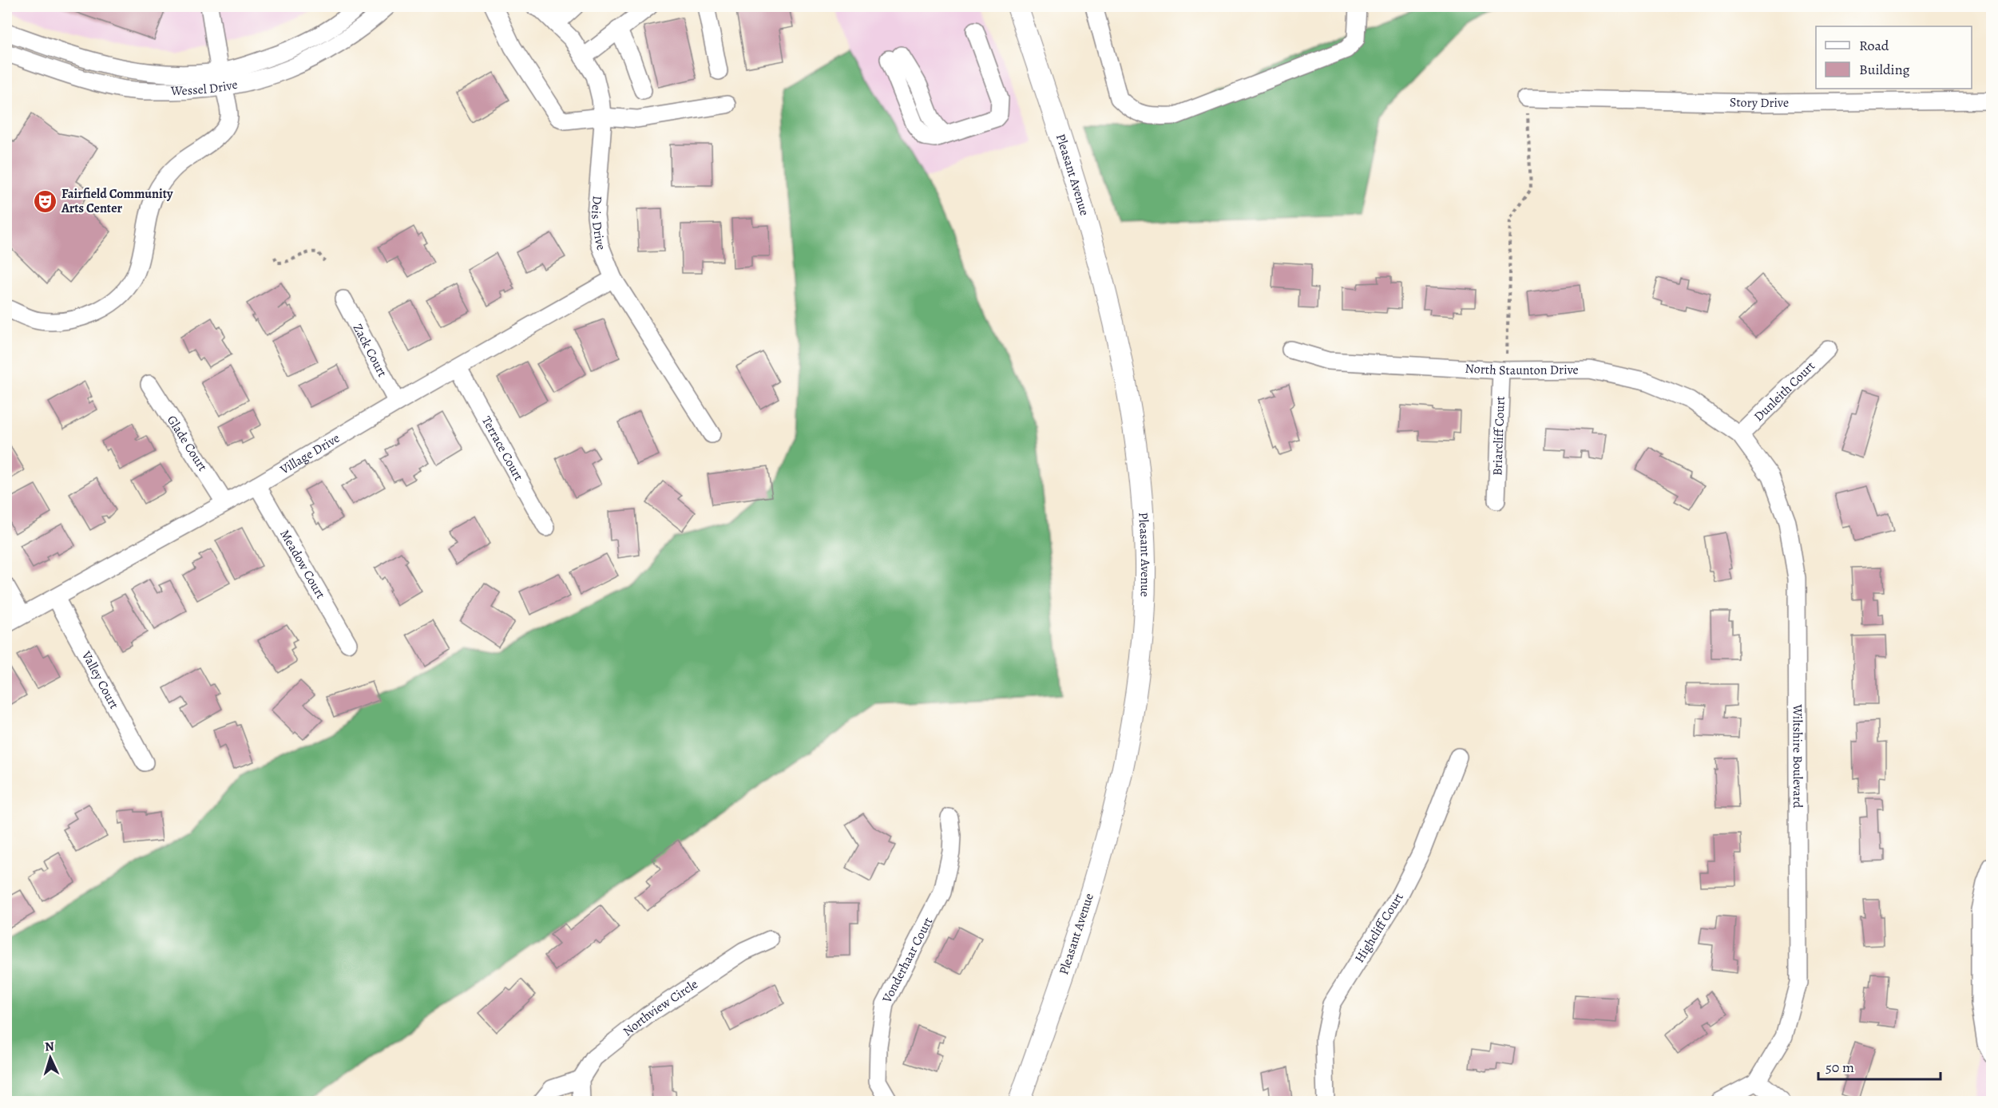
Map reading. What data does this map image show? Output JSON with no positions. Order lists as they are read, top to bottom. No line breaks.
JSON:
{"streets":{"main road":["Pleasant Avenue"],"street":["Wessel Drive","Story Drive","Deis Drive","Zack Court","North Staunton Drive","Dunleith Court","Briarcliff Court","Glade Court","Terrace Court","Village Drive","Meadow Court","Valley Court","Wiltshire Boulevard","Highcliff Court","Vonderhaar Court","Northview Circle"]},"crossings":[["Deis Drive","Village Drive"],["Zack Court","Village Drive"],["North Staunton Drive","Dunleith Court"],["North Staunton Drive","Briarcliff Court"],["North Staunton Drive","Wiltshire Boulevard"],["Dunleith Court","Wiltshire Boulevard"],["Glade Court","Village Drive"],["Terrace Court","Village Drive"],["Village Drive","Meadow Court"],["Village Drive","Valley Court"]],"places":{"theatre":["Fairfield Community Arts Center"]},"legend":["Road","Building"],"scale_bar":"50 m","north":"top"}
